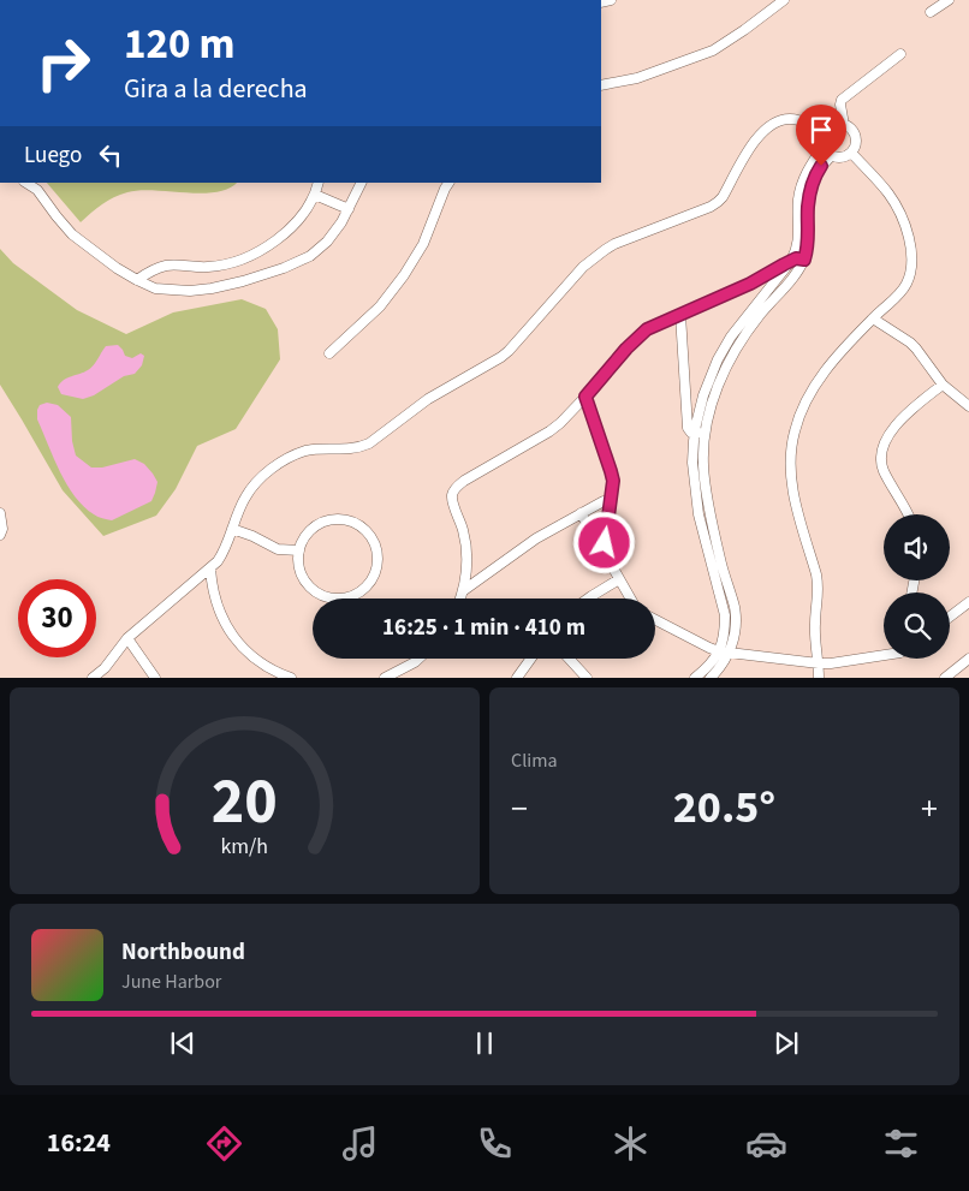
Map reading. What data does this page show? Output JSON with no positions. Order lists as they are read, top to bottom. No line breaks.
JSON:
{"page":{"turn":["120 m","Gira a la derecha"],"then":"Luego","limit":"30","trip":"16:25 · 1 min · 410 m","tile":"Clima","heat":["−","20.5°","+"],"song":["Northbound","June Harbor"],"tabs":"16:24","gauge":["20","km/h"]}}
